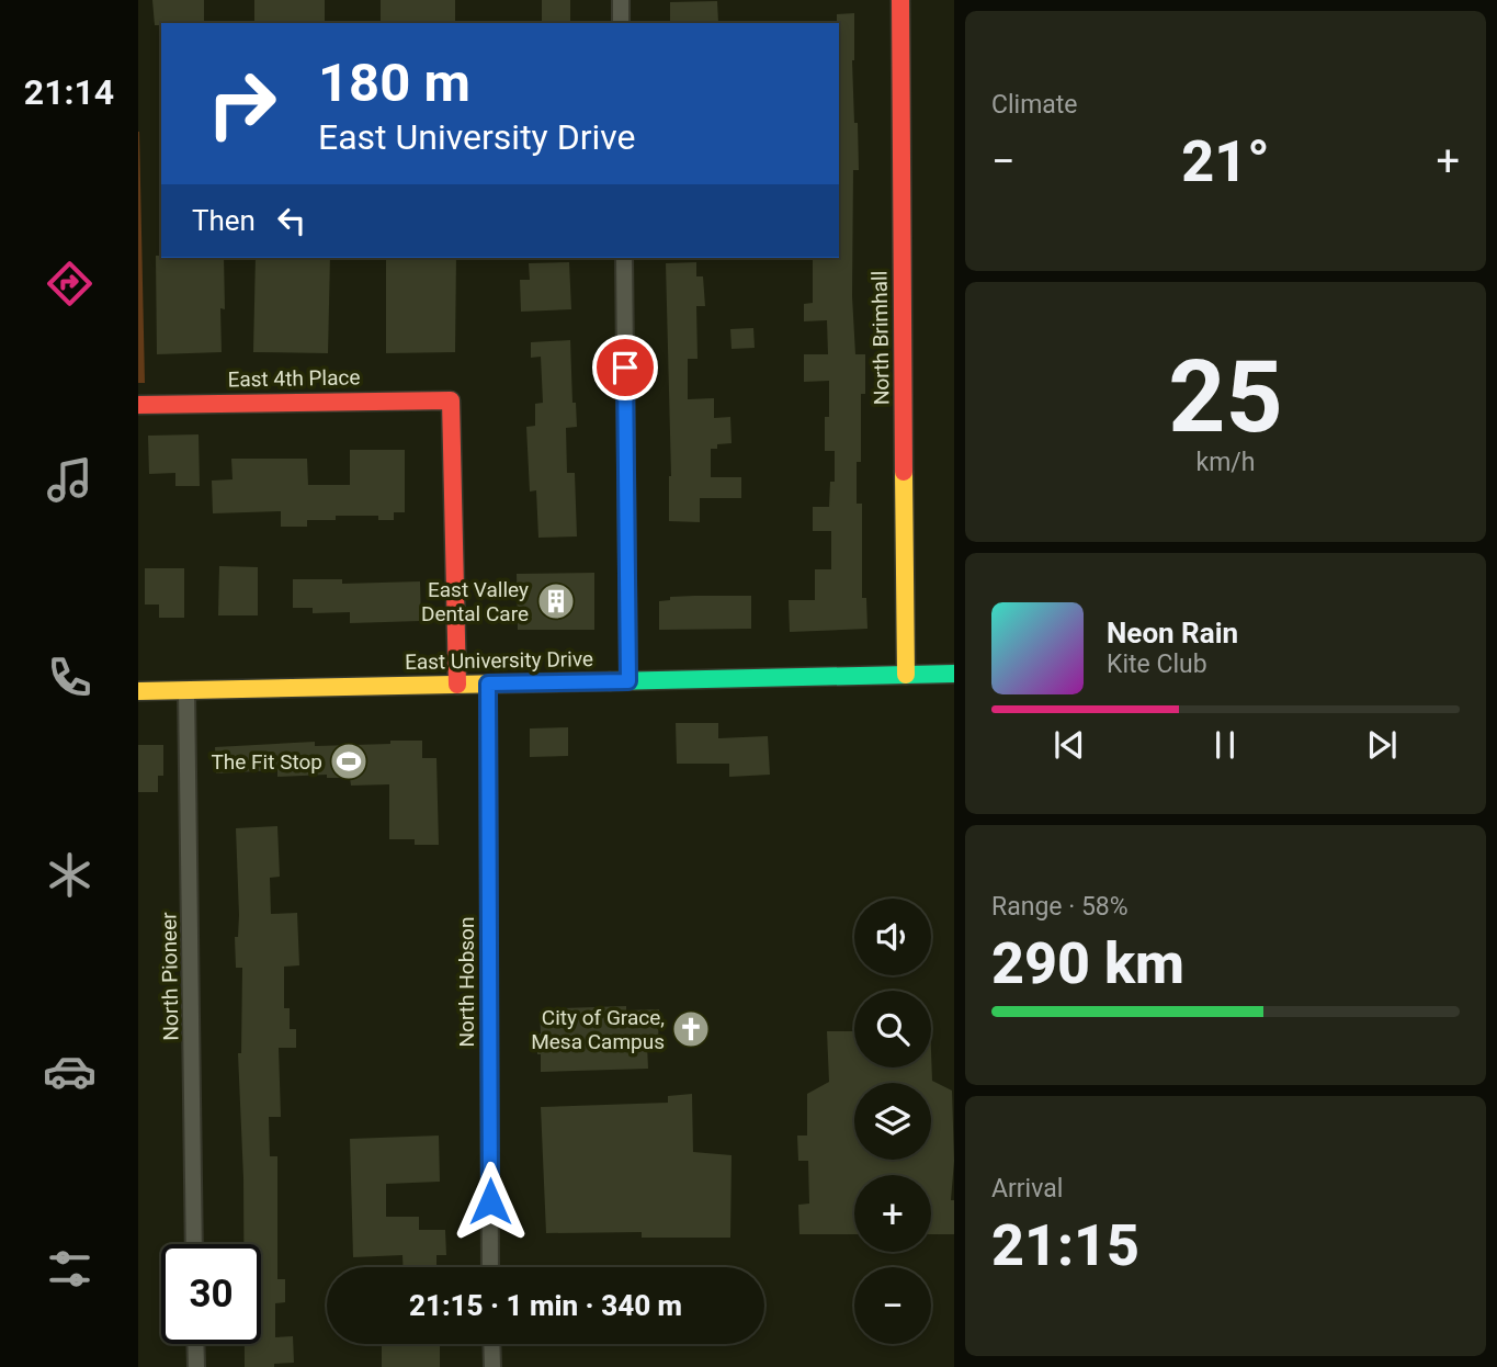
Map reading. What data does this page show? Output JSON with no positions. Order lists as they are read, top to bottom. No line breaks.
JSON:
{"streets":{"street":["North Brimhall","East 4th Place","East University Drive","North Pioneer","North Hobson"]},"crossings":[["North Brimhall","East University Drive"],["East 4th Place","East University Drive"],["East University Drive","North Pioneer"],["East University Drive","North Hobson"]],"places":{"building":["East Valley Dental Care"],"sports":["The Fit Stop"],"church":["City of Grace, Mesa Campus"]},"page":{"tabs":"21:14","tile":["Climate",["25","km/h"],["Range · 58%","290 km"],["Arrival","21:15"]],"turn":["180 m","East University Drive"],"heat":["−","21°","+"],"then":"Then","song":["Neon Rain","Kite Club"],"map_buttons":["+","−"],"limit":"30","trip":"21:15 · 1 min · 340 m"}}
